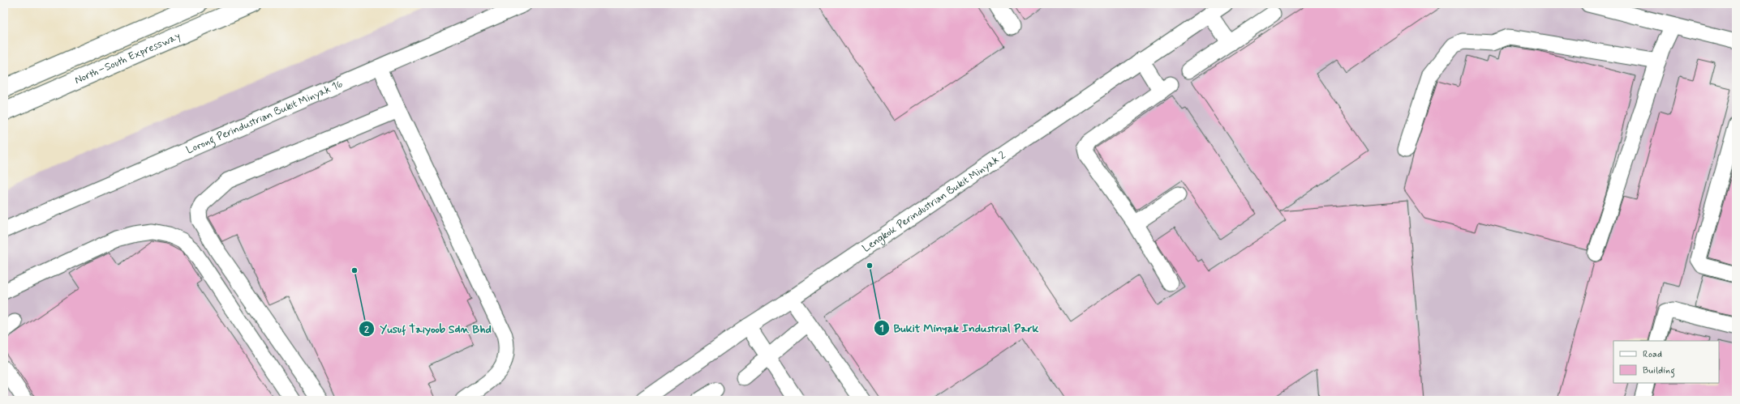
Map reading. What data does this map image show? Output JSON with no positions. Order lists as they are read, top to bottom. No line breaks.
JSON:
{"streets":{"highway":["North–South Expressway"],"street":["Lorong Perindustrian Bukit Minyak 16","Lengkok Perindustrian Bukit Minyak 2"]},"places":["Bukit Minyak Industrial Park","Yusuf Taiyoob Sdn Bhd"],"legend":["Road","Building"]}
